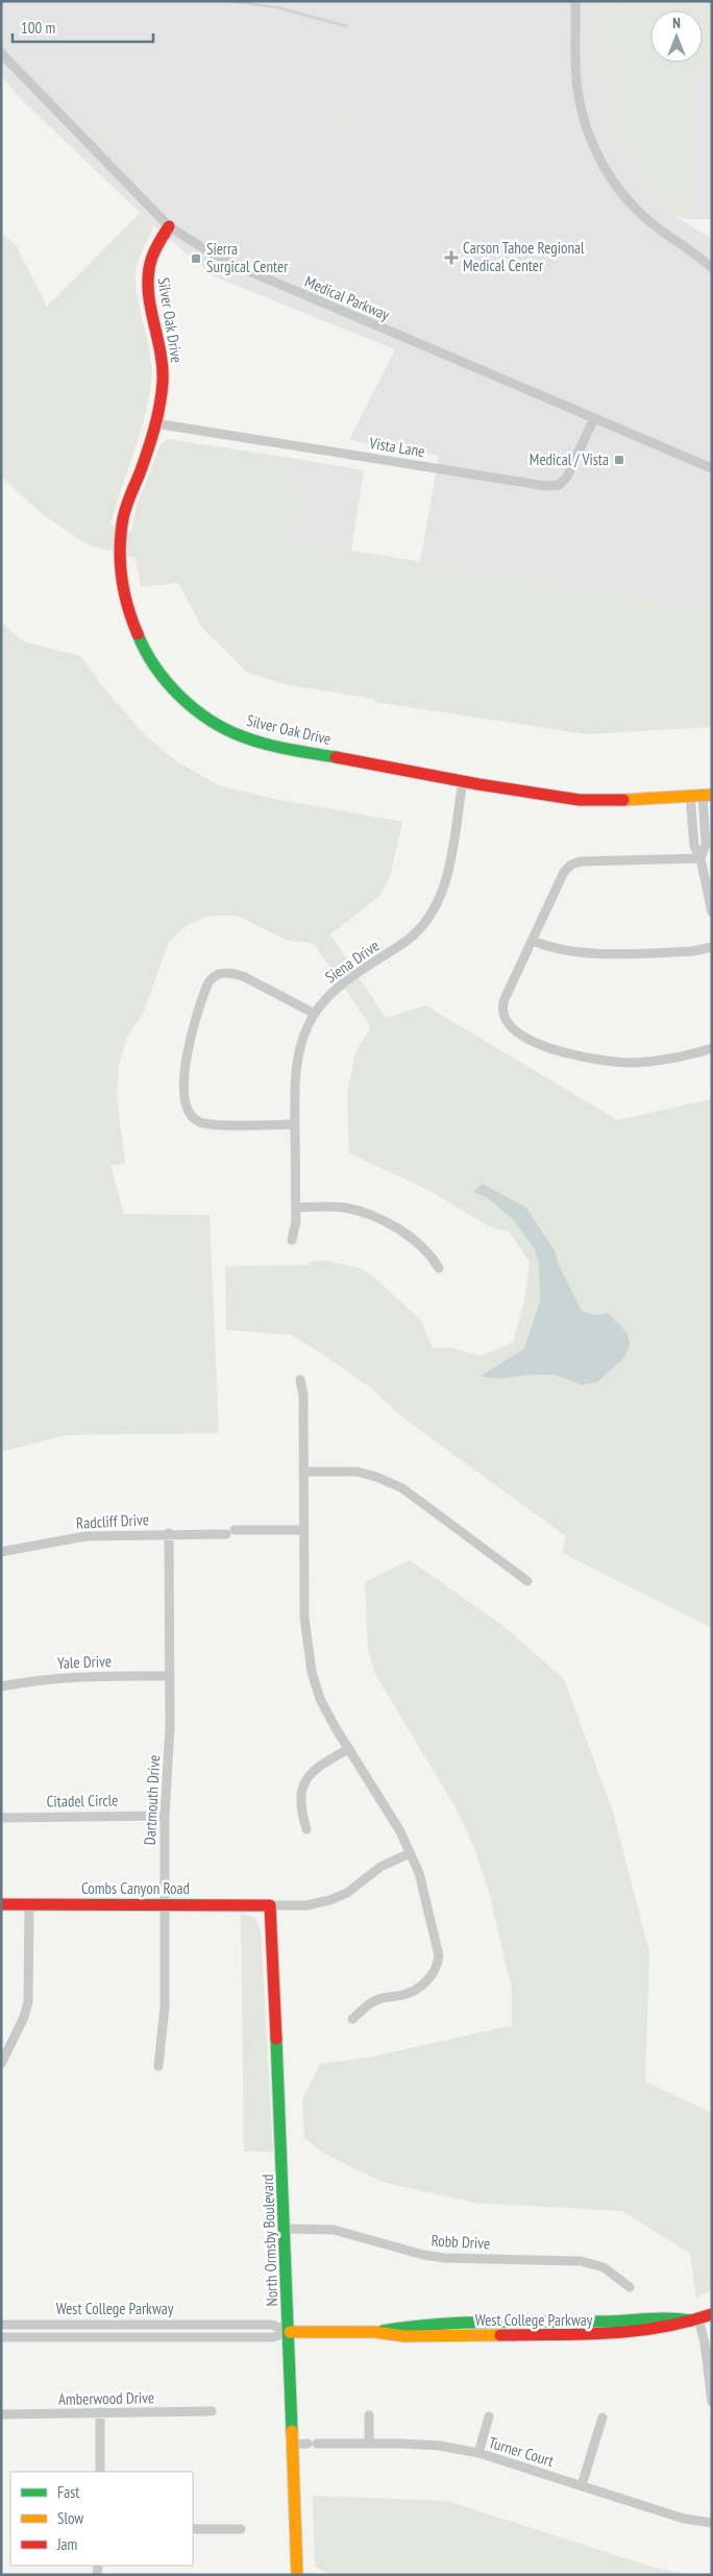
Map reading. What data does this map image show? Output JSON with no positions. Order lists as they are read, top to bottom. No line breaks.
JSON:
{"streets":{"street":["Medical Parkway","Silver Oak Drive","Vista Lane","Siena Drive","Radcliff Drive","Yale Drive","Dartmouth Drive","Citadel Circle","Combs Canyon Road","North Ormsby Boulevard","Robb Drive","West College Parkway","Amberwood Drive","Turner Court"]},"crossings":[["Medical Parkway","Silver Oak Drive"],["Medical Parkway","Vista Lane"],["Silver Oak Drive","Vista Lane"],["Silver Oak Drive","Siena Drive"],["Radcliff Drive","Dartmouth Drive"],["Yale Drive","Dartmouth Drive"],["Dartmouth Drive","Citadel Circle"],["Dartmouth Drive","Combs Canyon Road"],["Combs Canyon Road","North Ormsby Boulevard"],["North Ormsby Boulevard","Robb Drive"],["North Ormsby Boulevard","West College Parkway"],["North Ormsby Boulevard","Turner Court"]],"places":{"health":["Carson Tahoe Regional Medical Center"],"transit":["Sierra Surgical Center","Medical / Vista"]},"legend":["Fast","Slow","Jam"],"scale_bar":"100 m","north":"top"}
